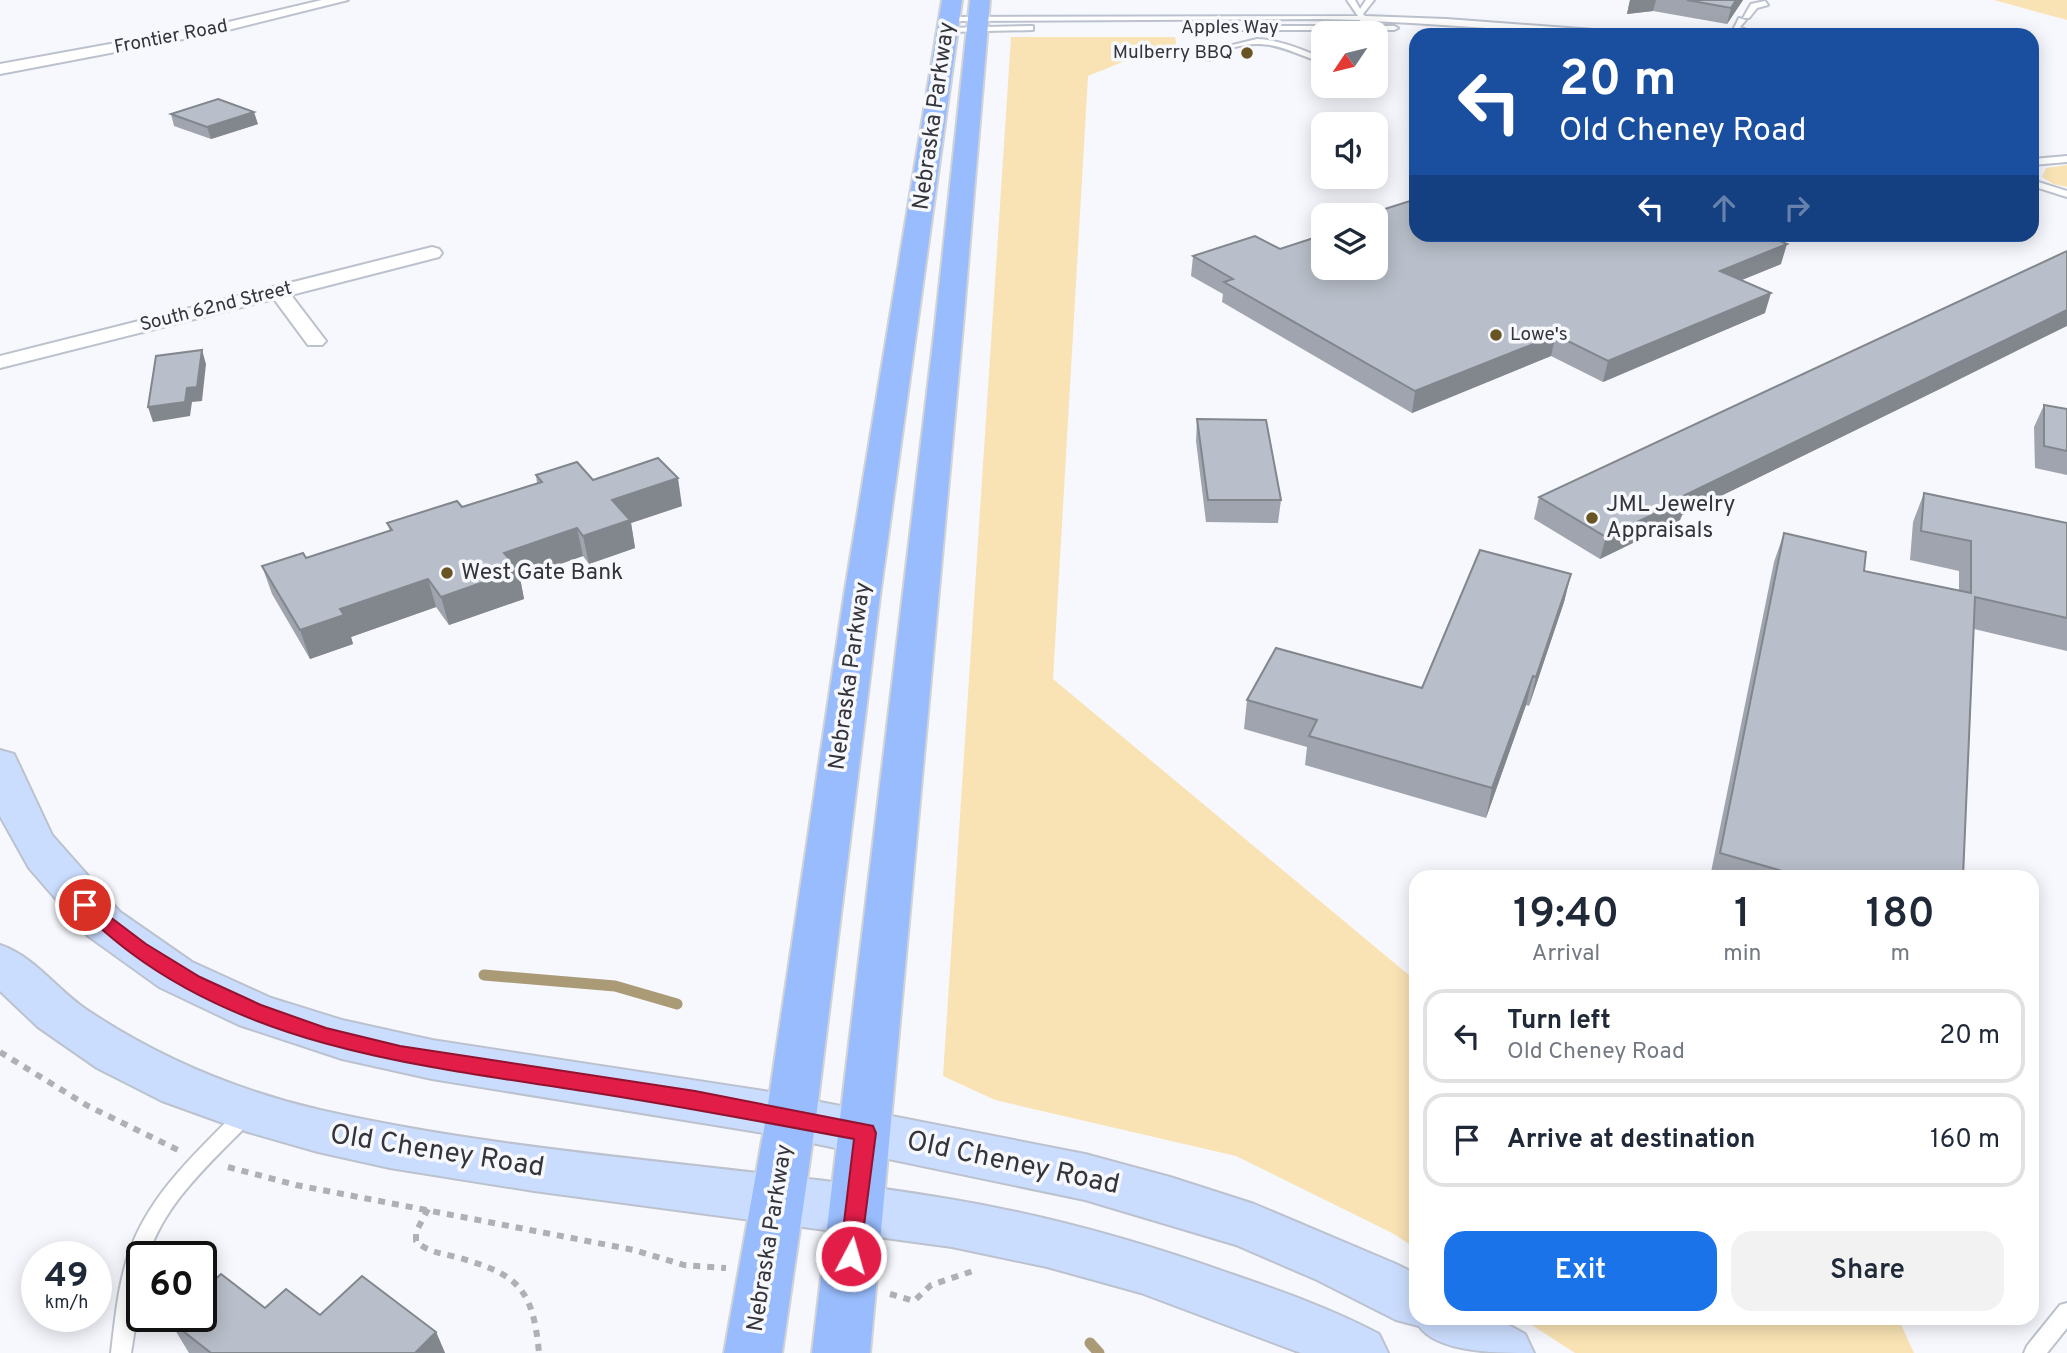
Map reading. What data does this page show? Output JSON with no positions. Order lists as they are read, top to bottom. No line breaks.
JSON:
{"streets":{"main road":["Nebraska Parkway","Old Cheney Road"],"street":["Frontier Road","South 62nd Street"],"lane":["Apples Way"]},"crossings":[["Apples Way","Nebraska Parkway"],["Nebraska Parkway","Old Cheney Road"]],"places":["Mulberry BBQ","Lowe's","JML Jewelry Appraisals","West Gate Bank"],"north":"bottom left","page":{"turn":["20 m","Old Cheney Road"],"eta":["19:40","Arrival","1","min","180","m"],"list":[{"name":"Turn left","note":"Old Cheney Road","value":"20 m"},{"name":"Arrive at destination","value":"160 m"}],"buttons":["Exit","Share"],"speed":"49 km/h","limit":"60"}}
